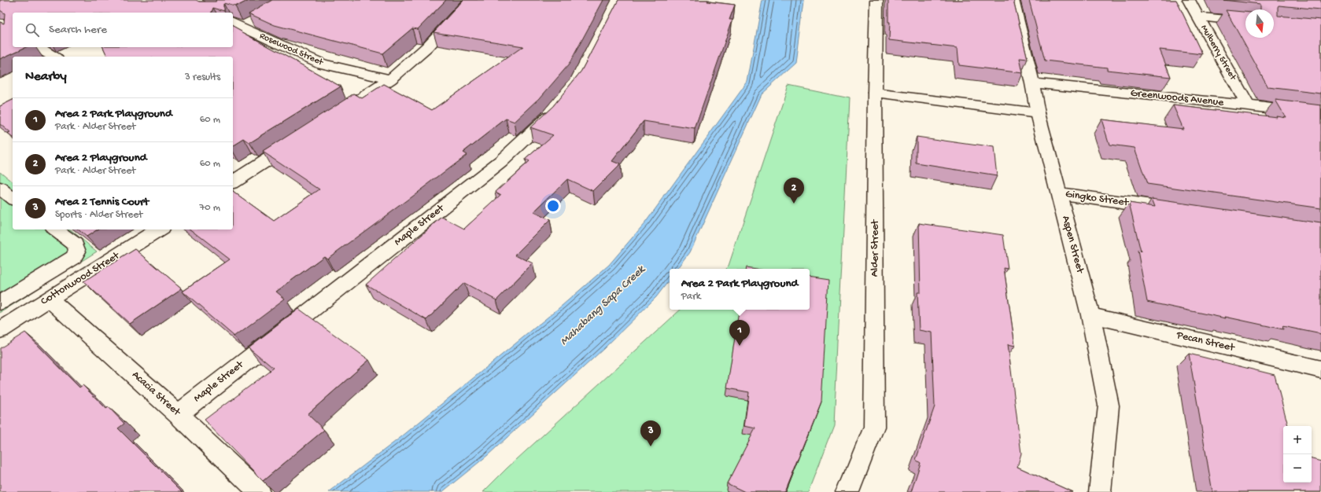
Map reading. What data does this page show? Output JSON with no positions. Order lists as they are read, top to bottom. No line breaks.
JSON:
{"streets":{"street":["Rosewood Street","Mulberry Street","Greenwoods Avenue","Gingko Street","Maple Street","Aspen Street","Alder Street","Cottonwood Street","Pecan Street","Acacia Street"]},"crossings":[["Mulberry Street","Greenwoods Avenue"],["Greenwoods Avenue","Aspen Street"],["Gingko Street","Aspen Street"],["Maple Street","Acacia Street"],["Aspen Street","Pecan Street"],["Cottonwood Street","Acacia Street"]],"water":["Mahabang Sapa Creek"],"north":"bottom","page":{"search":"Search here","heading":["Nearby","3 results"],"list":[{"mark":"1","name":"Area 2 Park Playground","note":"Park · Alder Street","value":"60 m"},{"mark":"2","name":"Area 2 Playground","note":"Park · Alder Street","value":"60 m"},{"mark":"3","name":"Area 2 Tennis Court","note":"Sports · Alder Street","value":"70 m"}],"pins":["2","1","3"],"popup":["Area 2 Park Playground","Park"],"map_buttons":["+","−"]}}
